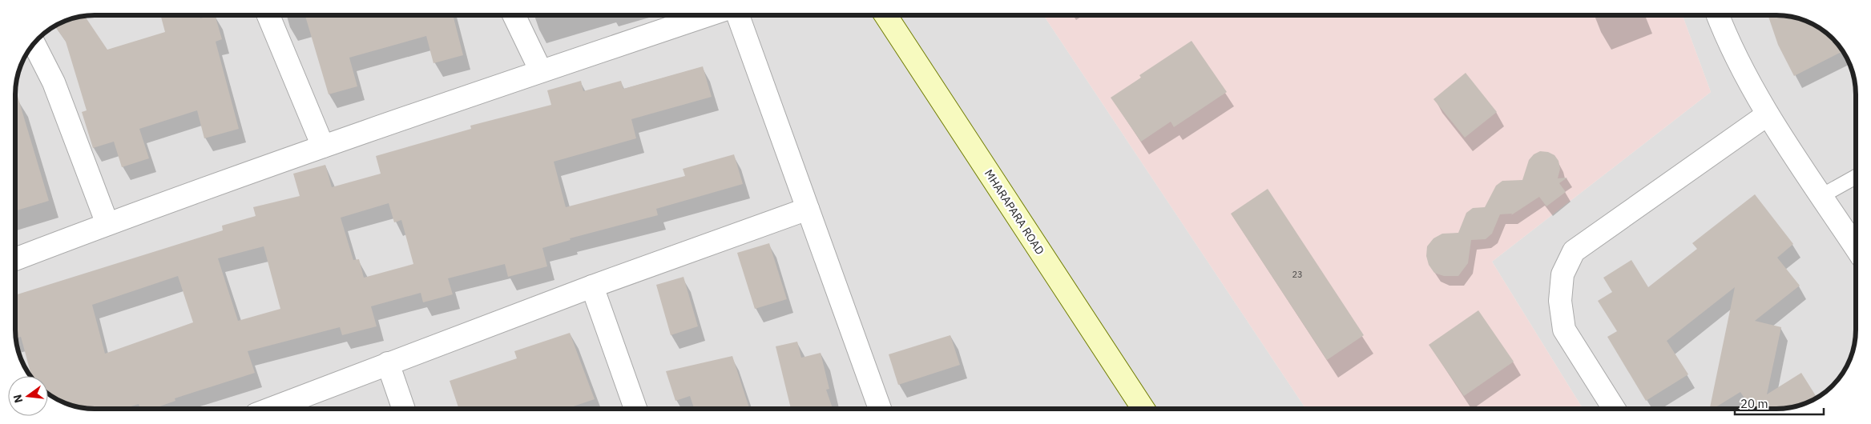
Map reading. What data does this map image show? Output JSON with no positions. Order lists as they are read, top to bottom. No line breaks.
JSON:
{"streets":{"main road":["MHARAPARA ROAD"]},"house_numbers":["23"],"scale_bar":"20 m","north":"left"}
